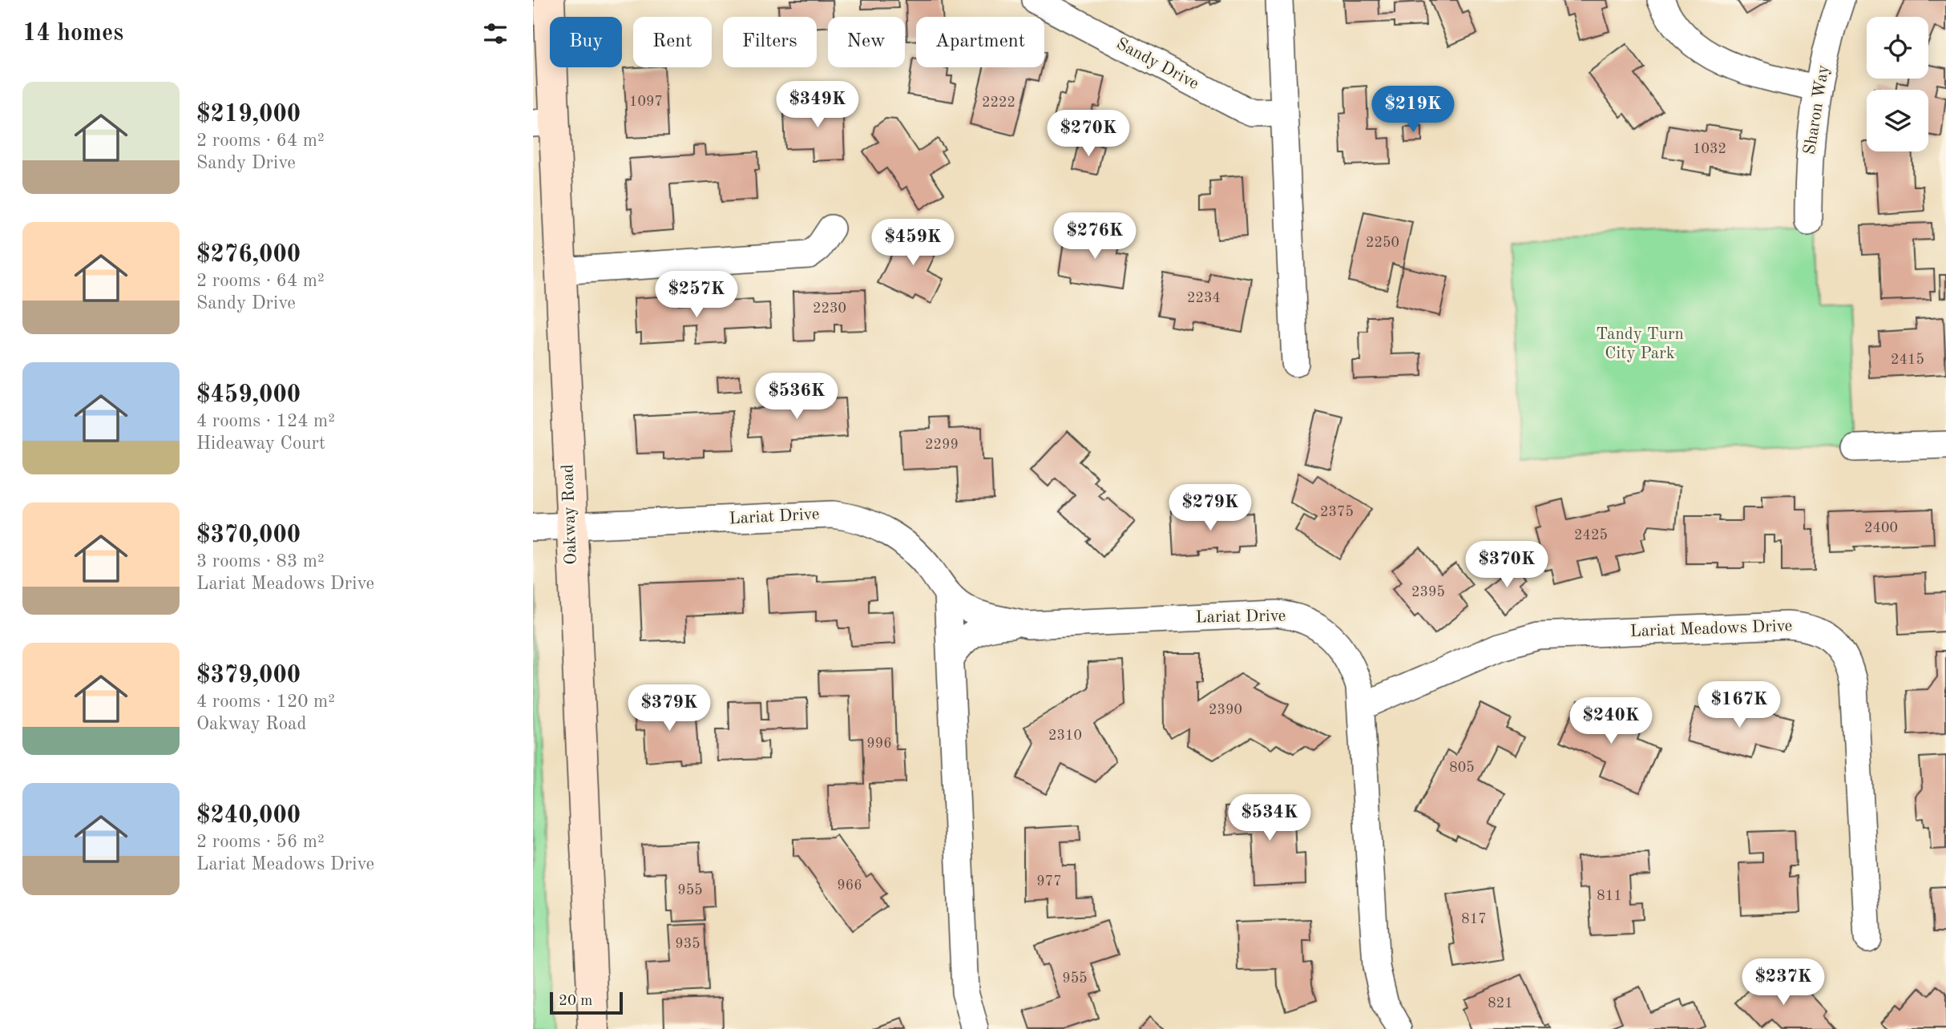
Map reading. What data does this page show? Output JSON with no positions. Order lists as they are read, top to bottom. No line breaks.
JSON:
{"streets":{"main road":["Oakway Road"],"street":["Sandy Drive","Sharon Way","Lariat Drive","Lariat Meadows Drive"]},"crossings":[["Oakway Road","Lariat Drive"],["Lariat Drive","Lariat Meadows Drive"]],"parks":["Tandy Turn City Park"],"house_numbers":["1097","2222","1032","2250","2234","2230","2415","2299","2375","2400","2425","2395","2390","2310","996","805","977","966","955","811","817","935","955","821"],"scale_bar":"20 m","page":{"heading":"14 homes","chip":["Buy","Rent","Filters","New","Apartment"],"list":[{"name":"$219,000","note":"2 rooms · 64 m² · Sandy Drive"},{"name":"$276,000","note":"2 rooms · 64 m² · Sandy Drive"},{"name":"$459,000","note":"4 rooms · 124 m² · Hideaway Court"},{"name":"$370,000","note":"3 rooms · 83 m² · Lariat Meadows Drive"},{"name":"$379,000","note":"4 rooms · 120 m² · Oakway Road"},{"name":"$240,000","note":"2 rooms · 56 m² · Lariat Meadows Drive"}],"price":["$349K","$219K","$270K","$276K","$459K","$257K","$536K","$279K","$370K","$167K","$379K","$240K","$534K","$237K"],"scale":"20 m"}}
